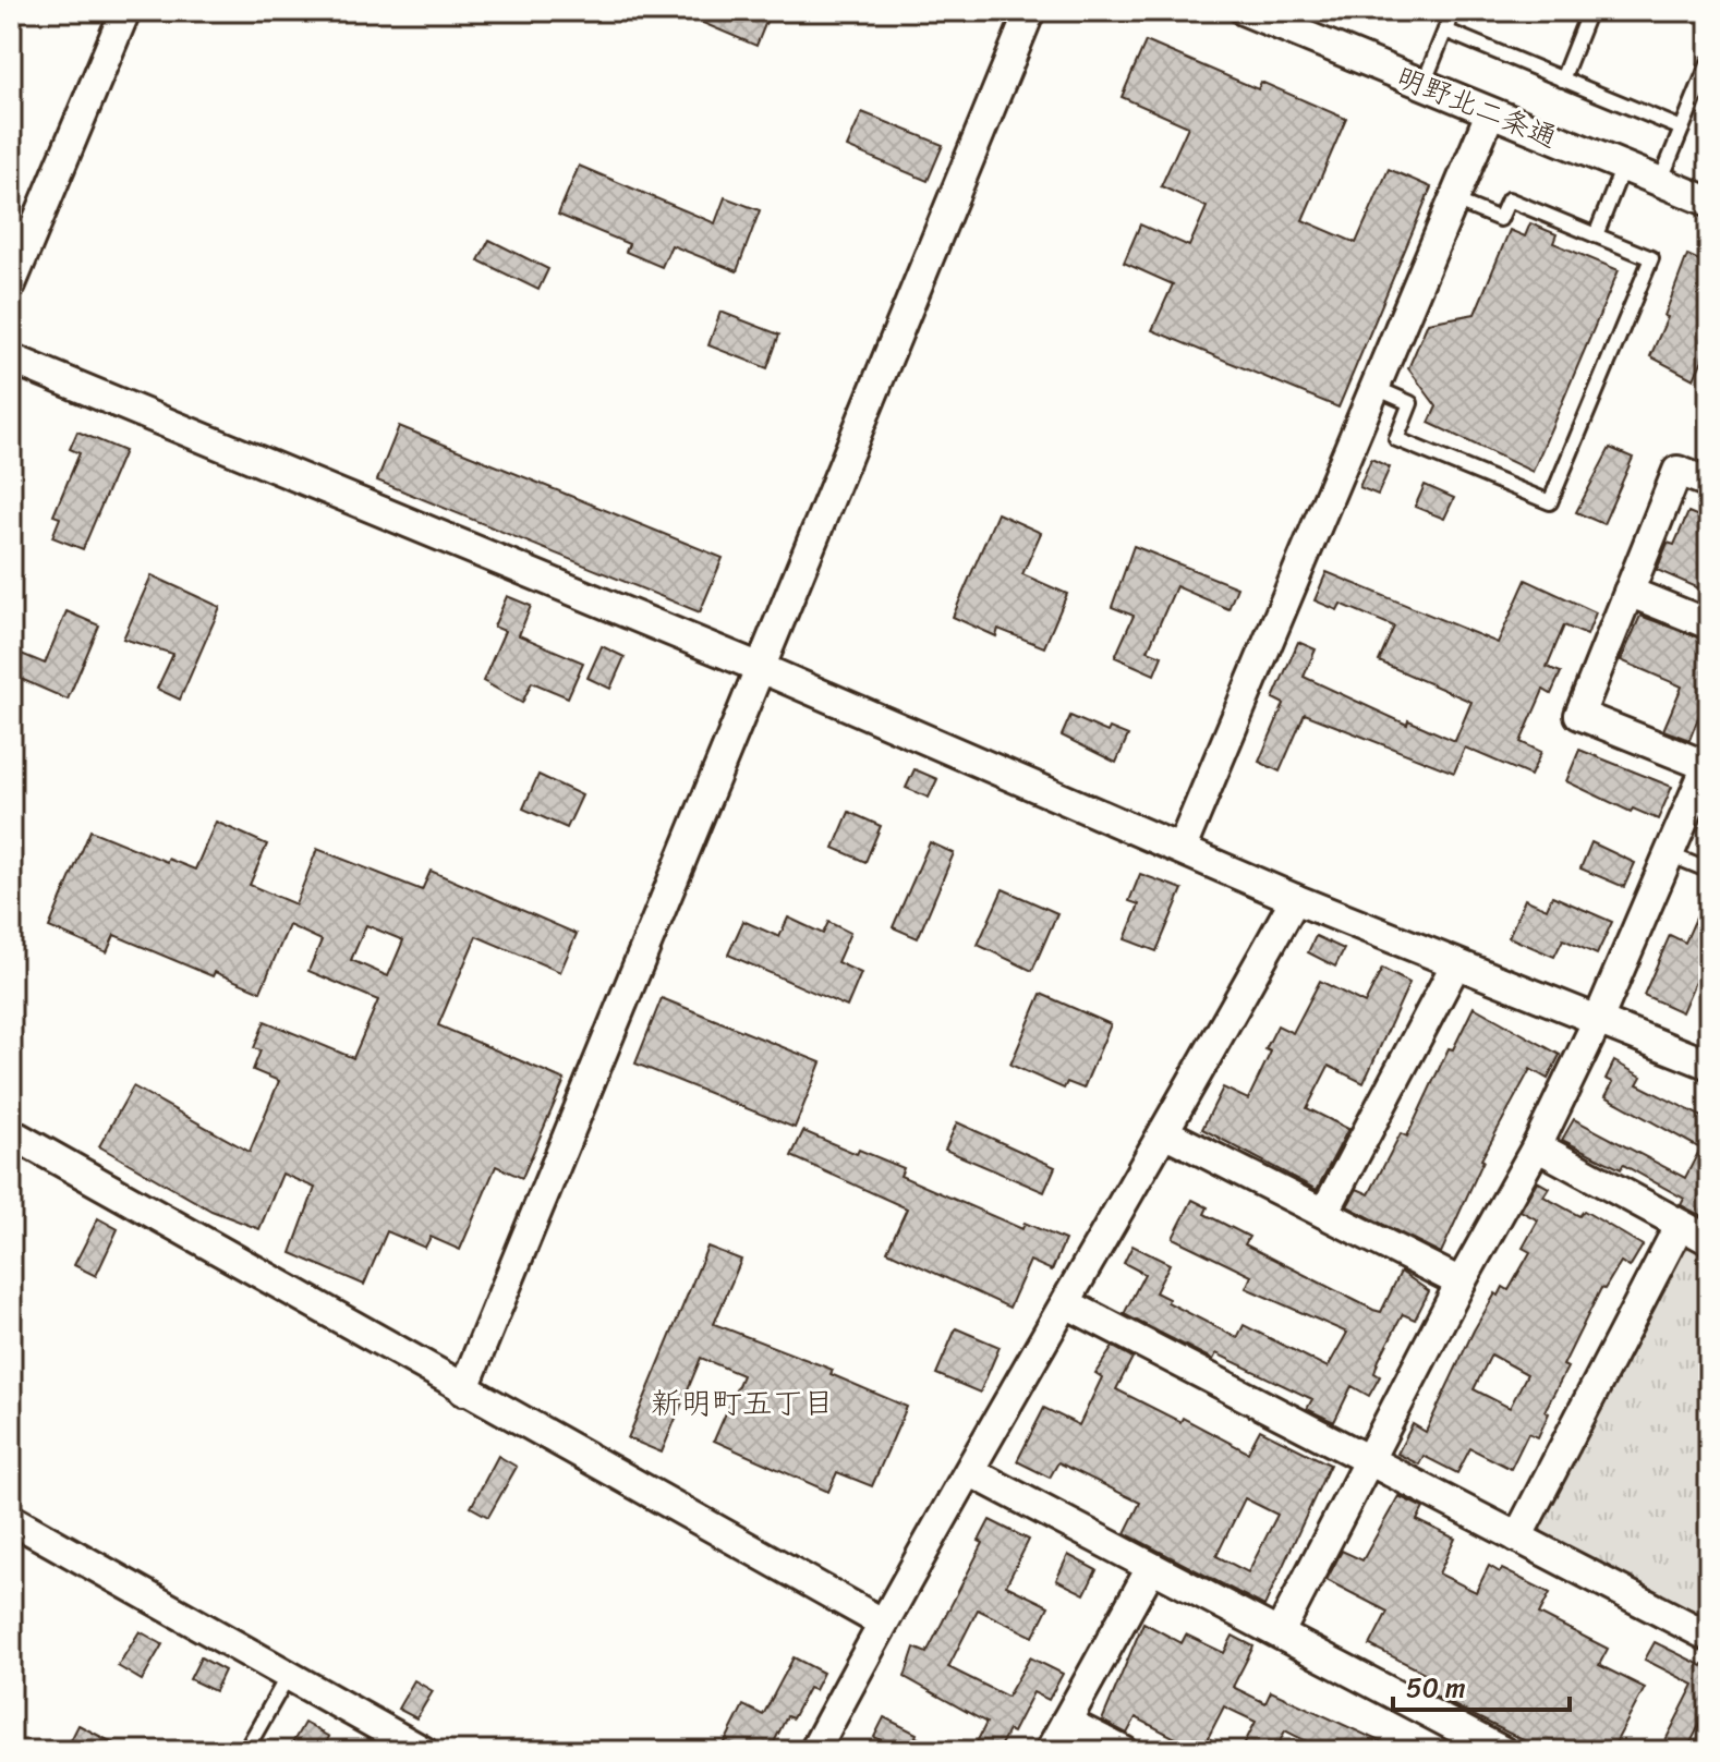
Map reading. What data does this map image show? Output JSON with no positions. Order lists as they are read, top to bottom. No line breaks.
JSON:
{"streets":{"street":["明野北二条通"]},"districts":["新明町五丁目"],"scale_bar":"50 m"}
